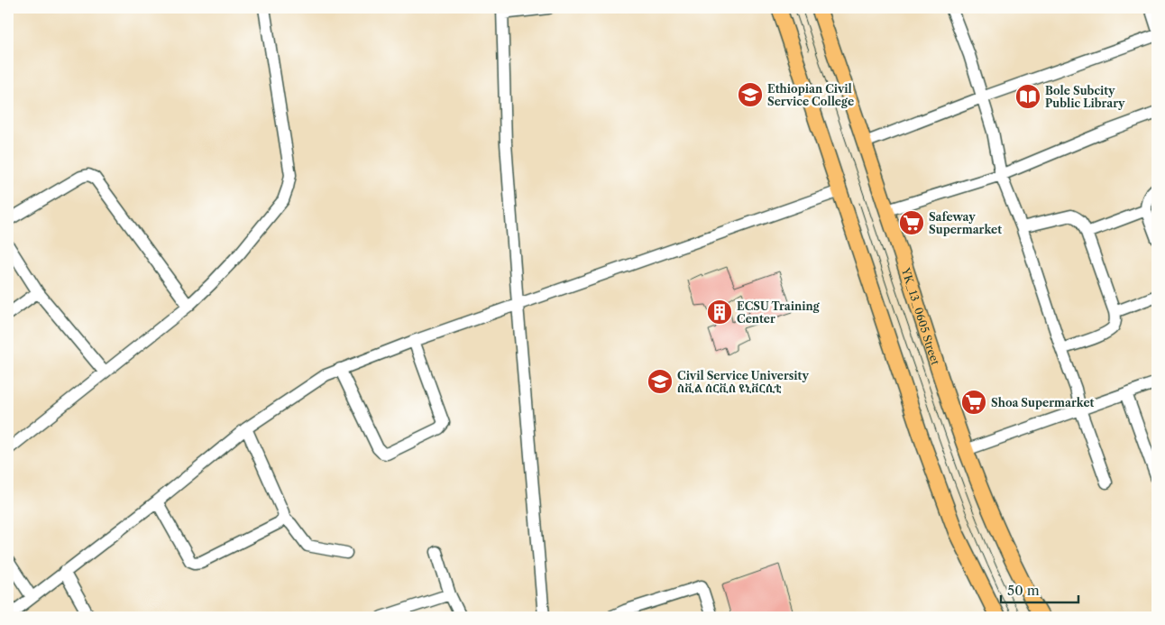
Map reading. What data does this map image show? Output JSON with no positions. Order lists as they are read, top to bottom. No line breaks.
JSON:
{"streets":{"main road":["YK_13_0605 Street"]},"places":{"school or university":["Ethiopian Civil Service College","Civil Service University ስቪል ሰርቪስ ዩኒቨርሲቲ"],"library":["Bole Subcity Public Library"],"supermarket":["Safeway Supermarket","Shoa Supermarket"],"building":["ECSU Training Center"]},"scale_bar":"50 m"}
